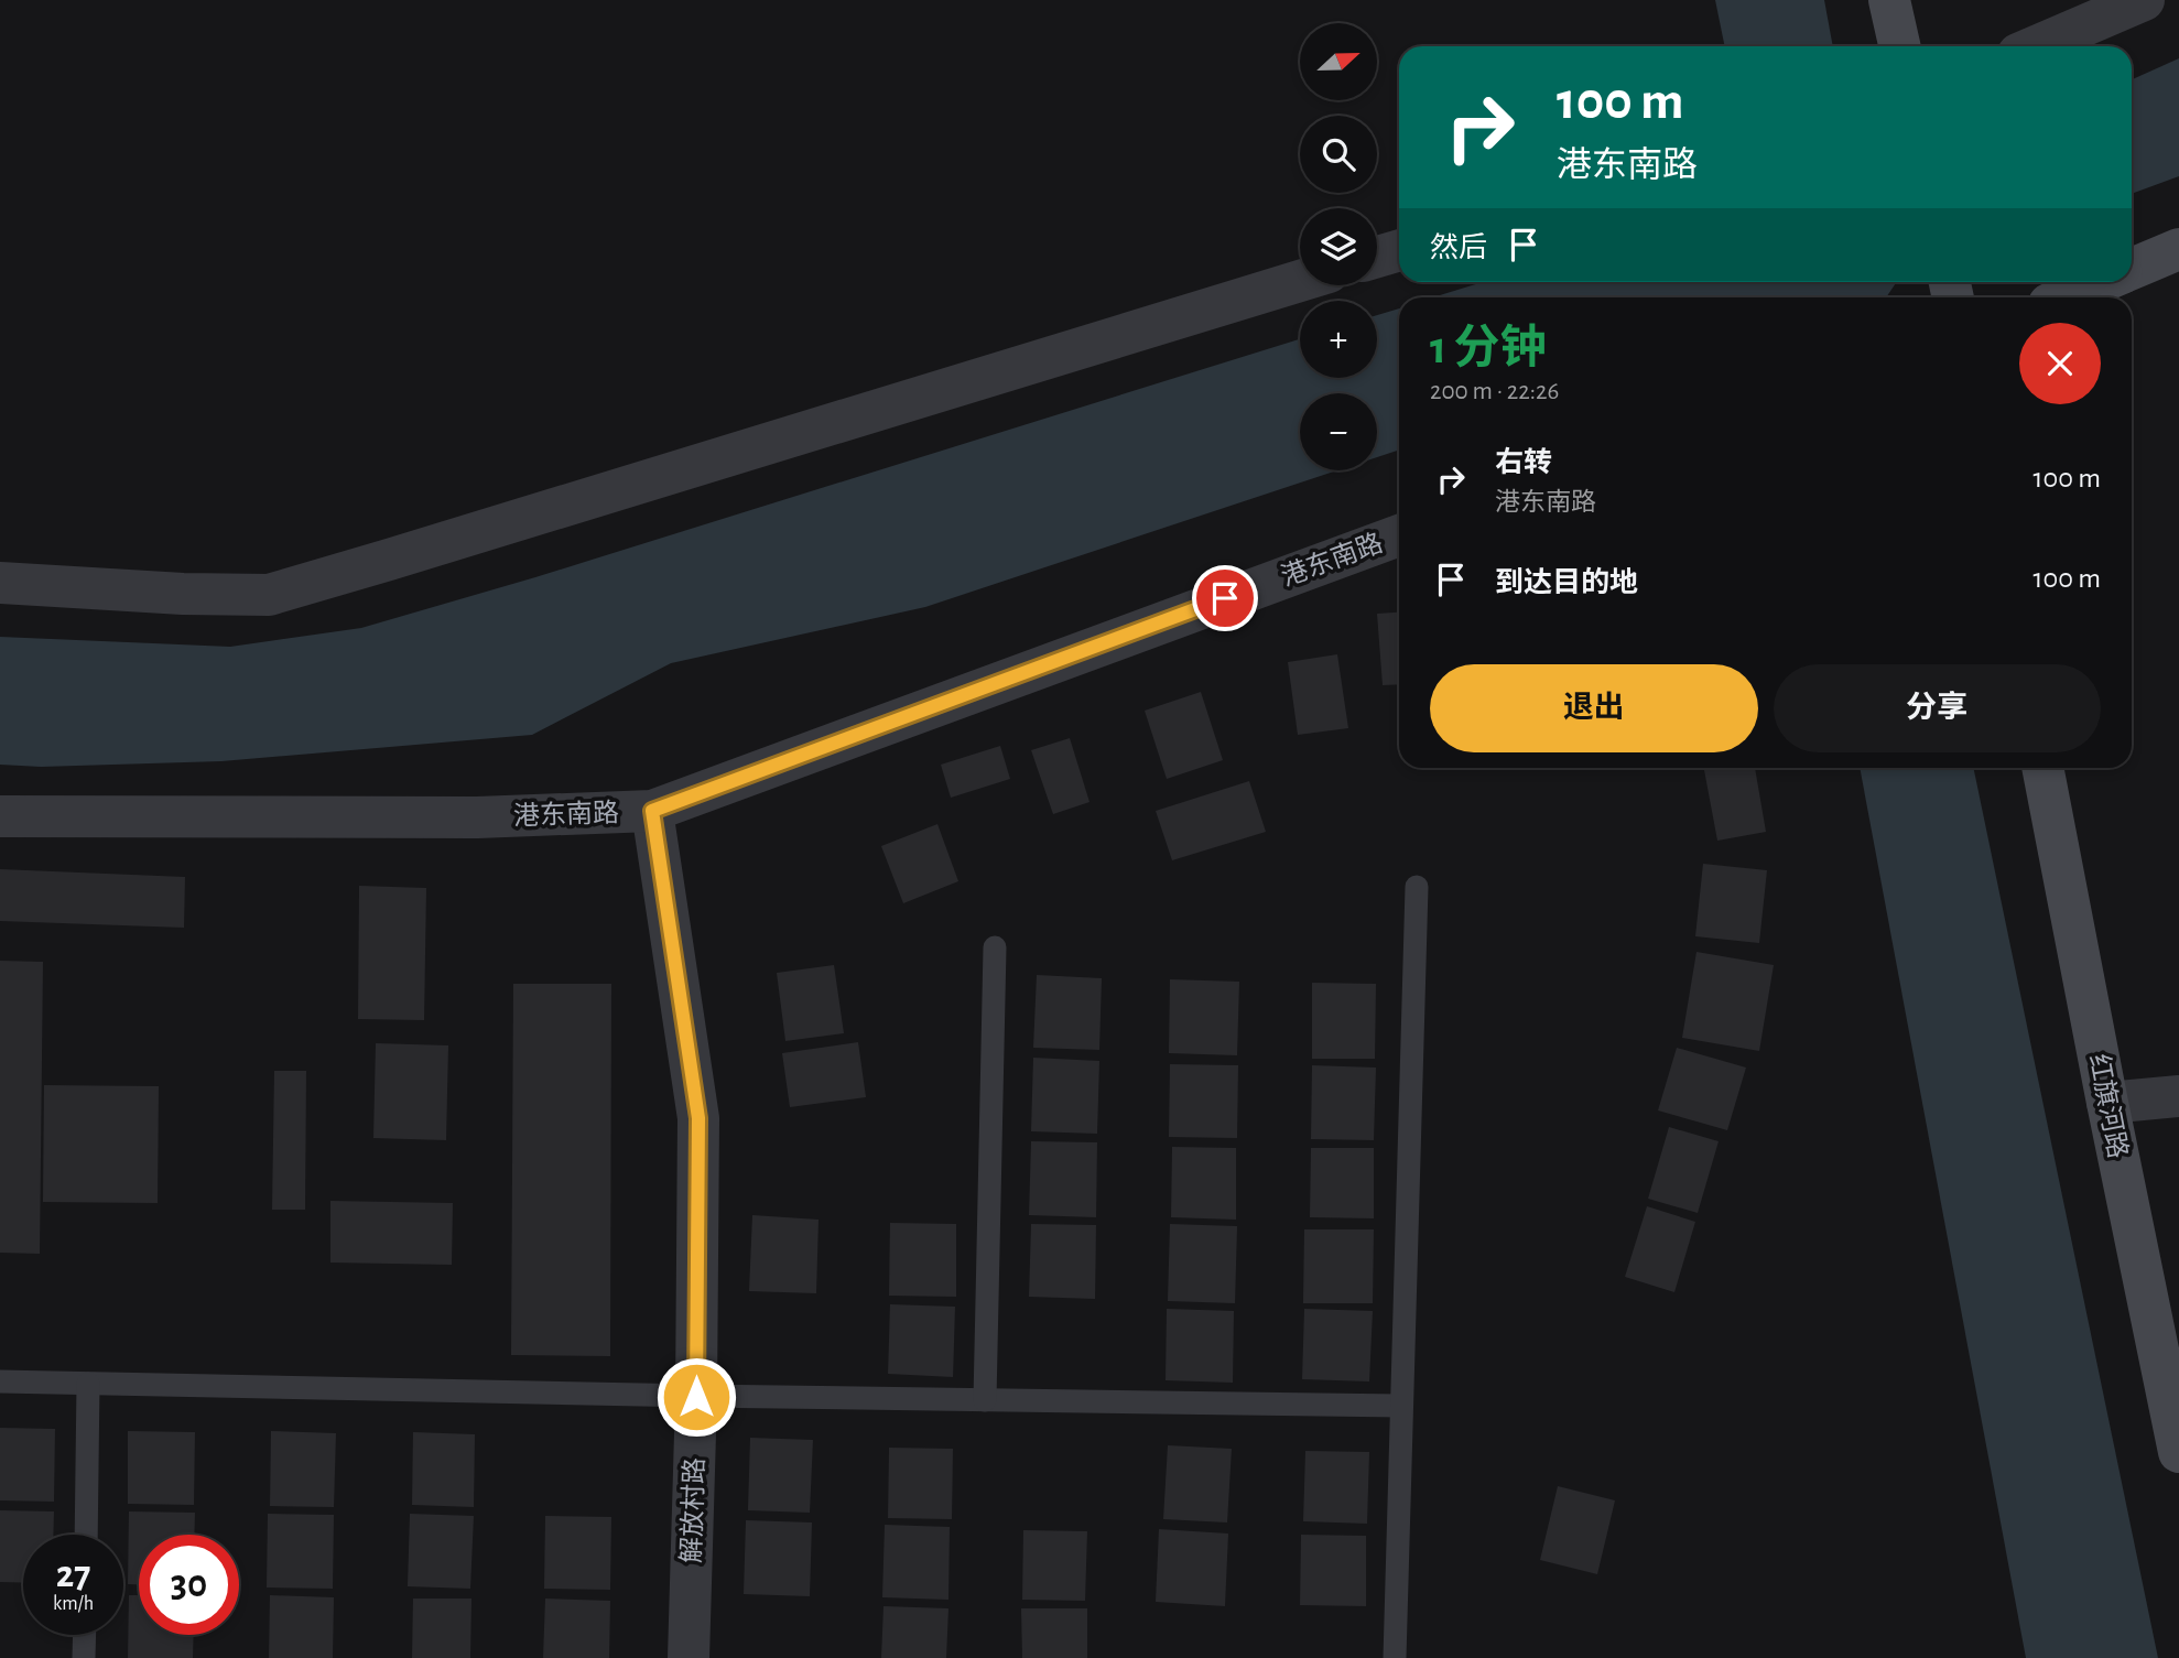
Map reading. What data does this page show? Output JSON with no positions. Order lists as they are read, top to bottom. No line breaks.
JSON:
{"streets":{"street":["港东南路","红旗河路","解放村路"]},"crossings":[["港东南路","解放村路"]],"north":"right","page":{"map_buttons":["+","−"],"turn":["100 m","港东南路"],"then":"然后","heading":["1 分钟","200 m · 22:26"],"list":[{"name":"右转","note":"港东南路","value":"100 m"},{"name":"到达目的地","value":"100 m"}],"buttons":["退出","分享"],"speed":"27 km/h","limit":"30"}}
